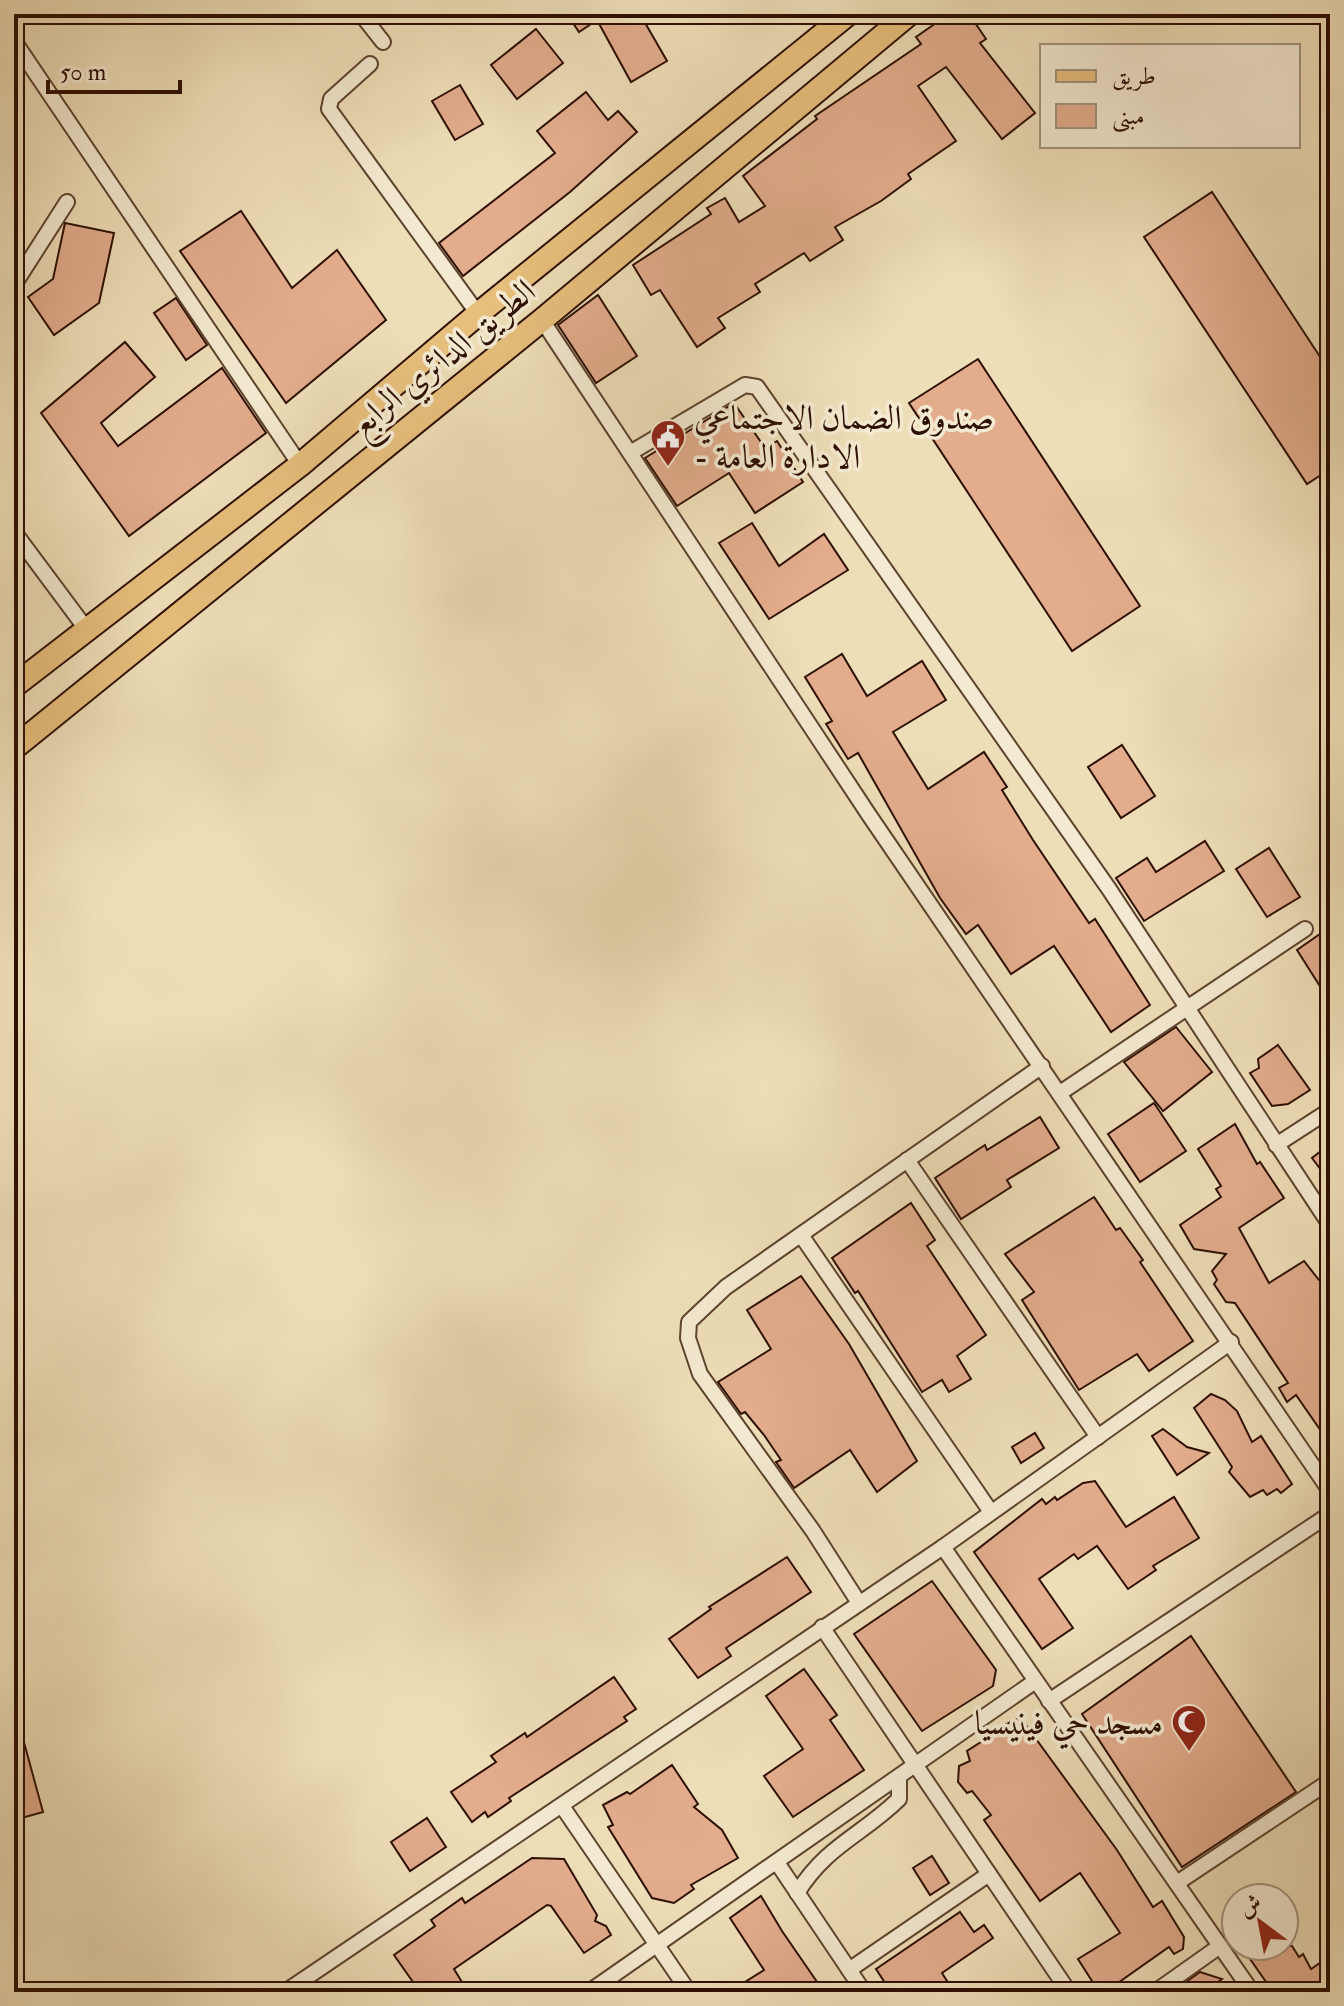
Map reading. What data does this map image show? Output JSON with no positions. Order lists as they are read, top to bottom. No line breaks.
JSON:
{"streets":{"main road":["الطريق الدائري الرابع"]},"places":{"public building":["صندوق الضمان الاجتماعي - الادارة العامة"],"mosque":["مسجد حي فينيسيا"]},"legend":["طريق","مبنى"],"scale_bar":"50 m","north":"top left"}
